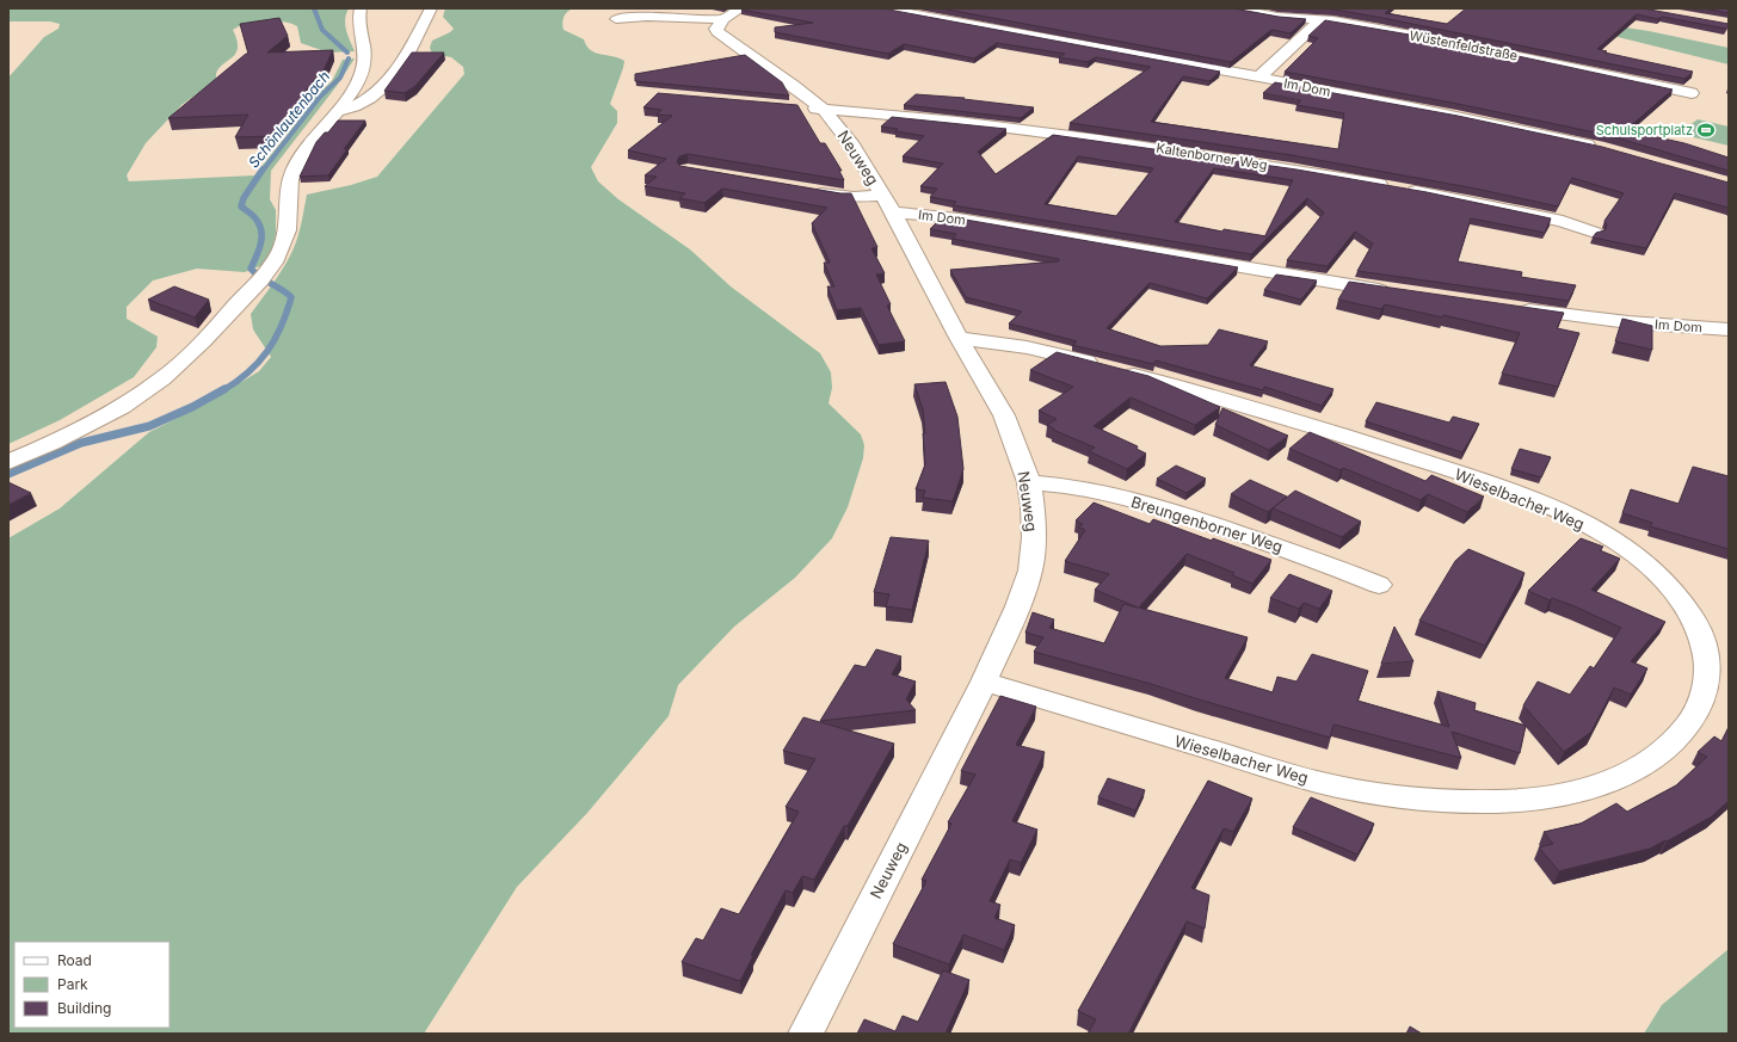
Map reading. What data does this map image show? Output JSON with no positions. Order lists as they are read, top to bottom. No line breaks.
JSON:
{"streets":{"street":["Wüstenfeldstraße","Im Dom","Kaltenborner Weg","Neuweg","Wieselbacher Weg","Breungenborner Weg"]},"crossings":[["Im Dom","Neuweg"],["Kaltenborner Weg","Neuweg"],["Neuweg","Wieselbacher Weg"],["Neuweg","Breungenborner Weg"]],"water":["Schönlautenbach"],"places":{"sports":["Schulsportplatz"]},"legend":["Road","Park","Building"]}
